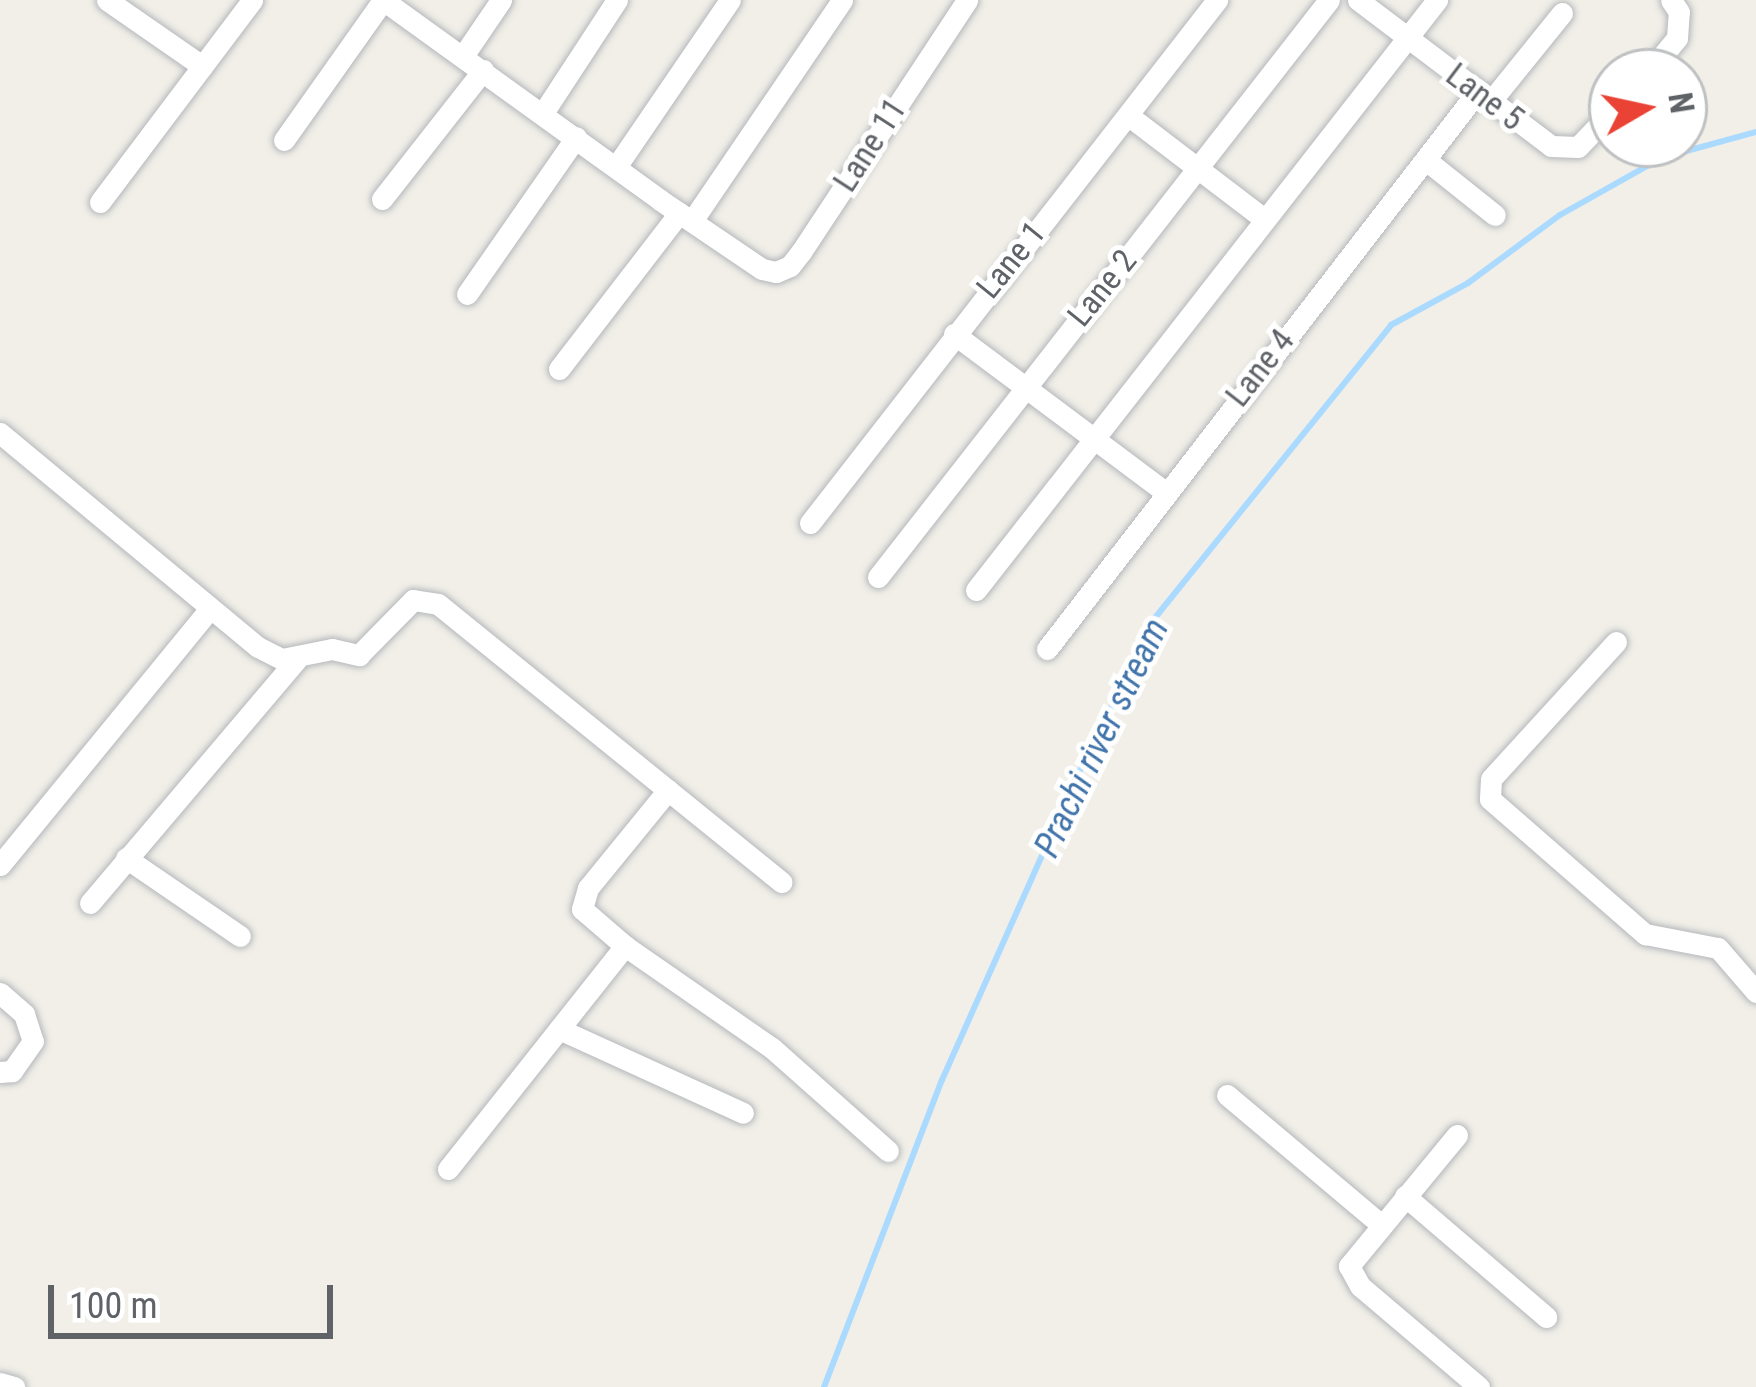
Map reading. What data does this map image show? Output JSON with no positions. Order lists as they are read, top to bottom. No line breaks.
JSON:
{"streets":{"street":["Lane 5","Lane 11","Lane 1","Lane 2","Lane 4"]},"crossings":[["Lane 5","Lane 4"]],"water":["Prachi river stream"],"scale_bar":"100 m","north":"right"}
